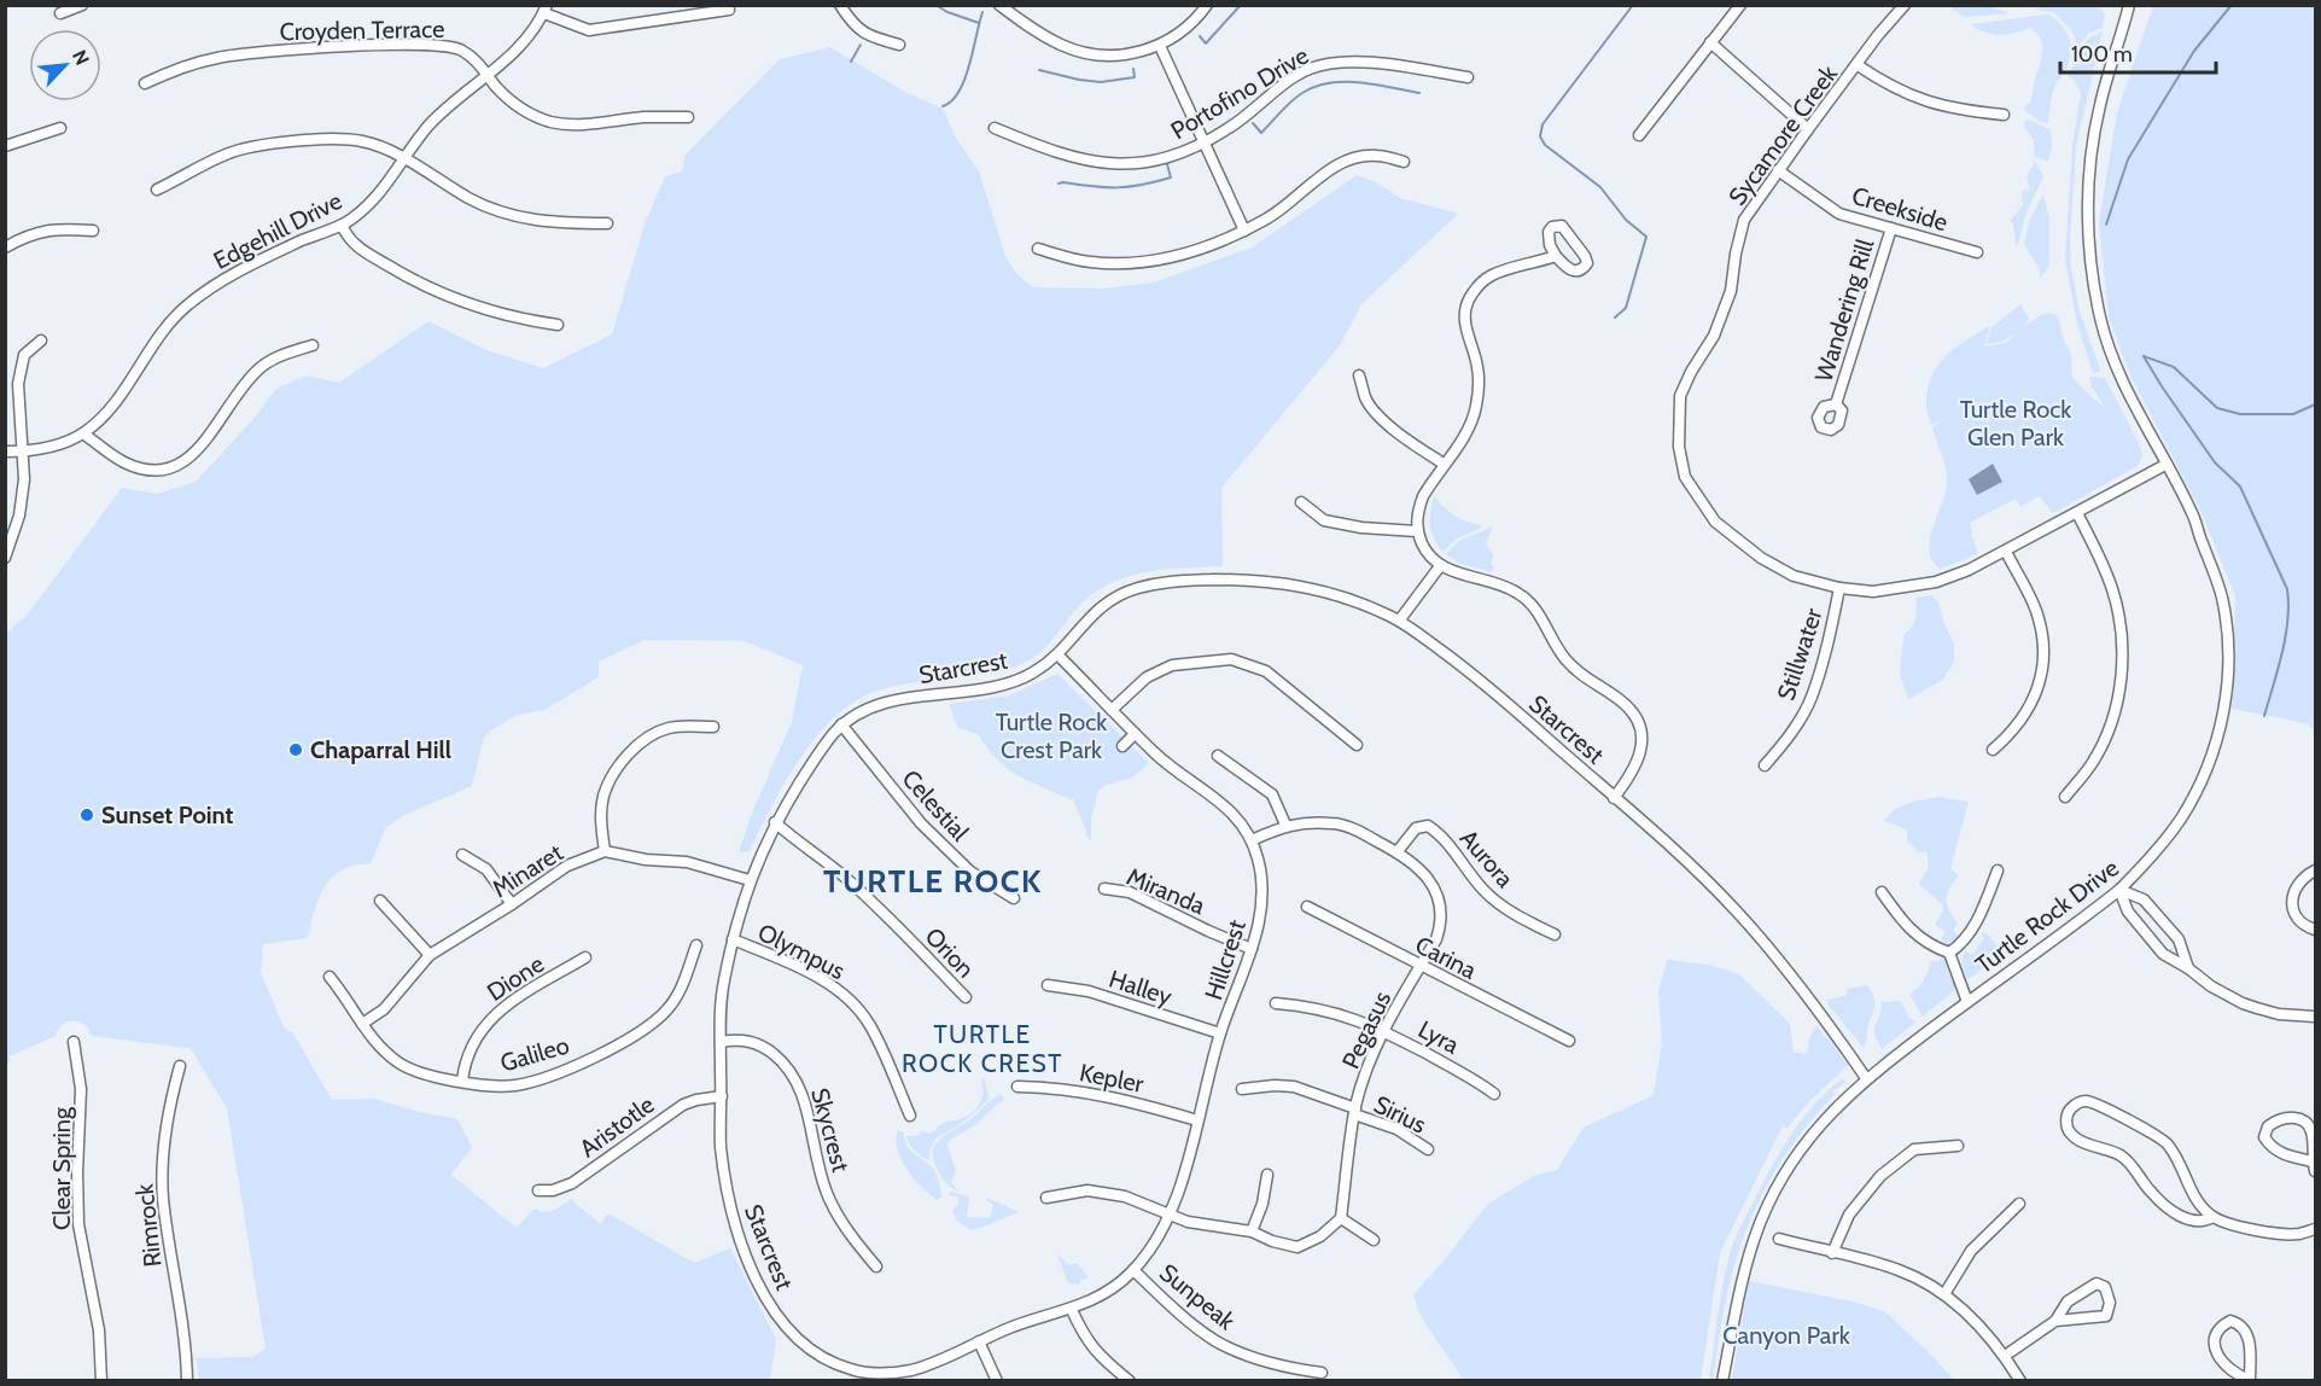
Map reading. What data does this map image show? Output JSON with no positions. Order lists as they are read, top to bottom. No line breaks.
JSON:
{"streets":{"street":["Croyden Terrace","Portofino Drive","Sycamore Creek","Creekside","Edgehill Drive","Wandering Rill","Stillwater","Starcrest","Celestial","Aurora","Minaret","Miranda","Turtle Rock Drive","Olympus","Orion","Carina","Hillcrest","Dione","Halley","Pegasus","Lyra","Galileo","Kepler","Sirius","Aristotle","Skycrest","Clear Spring","Rimrock","Sunpeak"]},"crossings":[["Croyden Terrace","Edgehill Drive"],["Sycamore Creek","Creekside"],["Sycamore Creek","Stillwater"],["Sycamore Creek","Turtle Rock Drive"],["Creekside","Wandering Rill"],["Starcrest","Celestial"],["Starcrest","Turtle Rock Drive"],["Starcrest","Olympus"],["Starcrest","Orion"],["Starcrest","Hillcrest"],["Starcrest","Aristotle"],["Starcrest","Skycrest"],["Aurora","Pegasus"],["Minaret","Galileo"],["Miranda","Hillcrest"],["Carina","Pegasus"],["Hillcrest","Halley"],["Hillcrest","Pegasus"],["Hillcrest","Kepler"],["Hillcrest","Sunpeak"],["Dione","Galileo"],["Pegasus","Lyra"],["Pegasus","Sirius"]],"districts":["TURTLE ROCK","TURTLE ROCK CREST"],"parks":["Turtle Rock Glen Park","Turtle Rock Crest Park","Canyon Park"],"places":["Chaparral Hill","Sunset Point"],"scale_bar":"100 m","north":"top right"}
